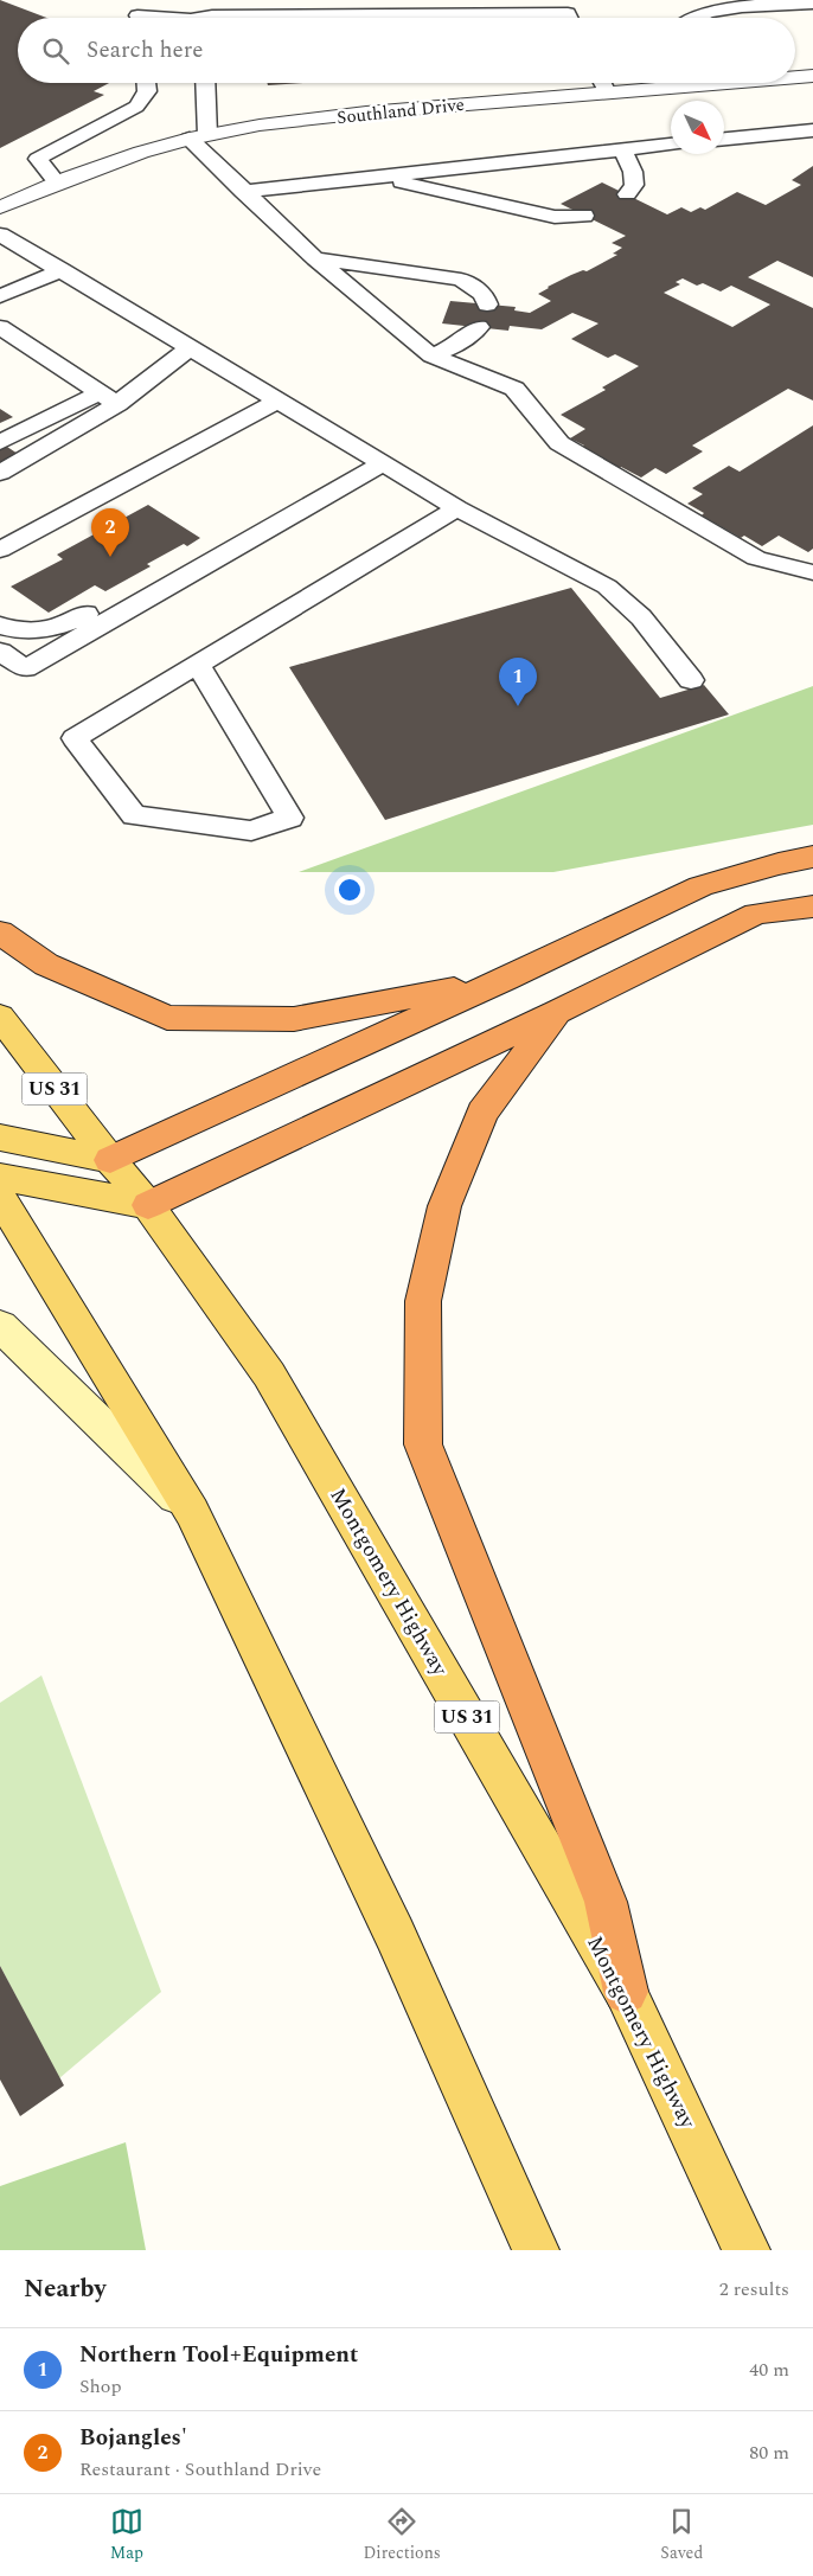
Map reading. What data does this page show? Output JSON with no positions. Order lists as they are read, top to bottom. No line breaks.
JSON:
{"streets":{"main road":["US 31","Montgomery Highway"],"street":["Southland Drive"]},"north":"bottom right","page":{"search":"Search here","pins":["2","1"],"heading":["Nearby","2 results"],"list":[{"mark":"1","name":"Northern Tool+Equipment","note":"Shop","value":"40 m"},{"mark":"2","name":"Bojangles'","note":"Restaurant · Southland Drive","value":"80 m"}],"nav":["Map","Directions","Saved"]}}
